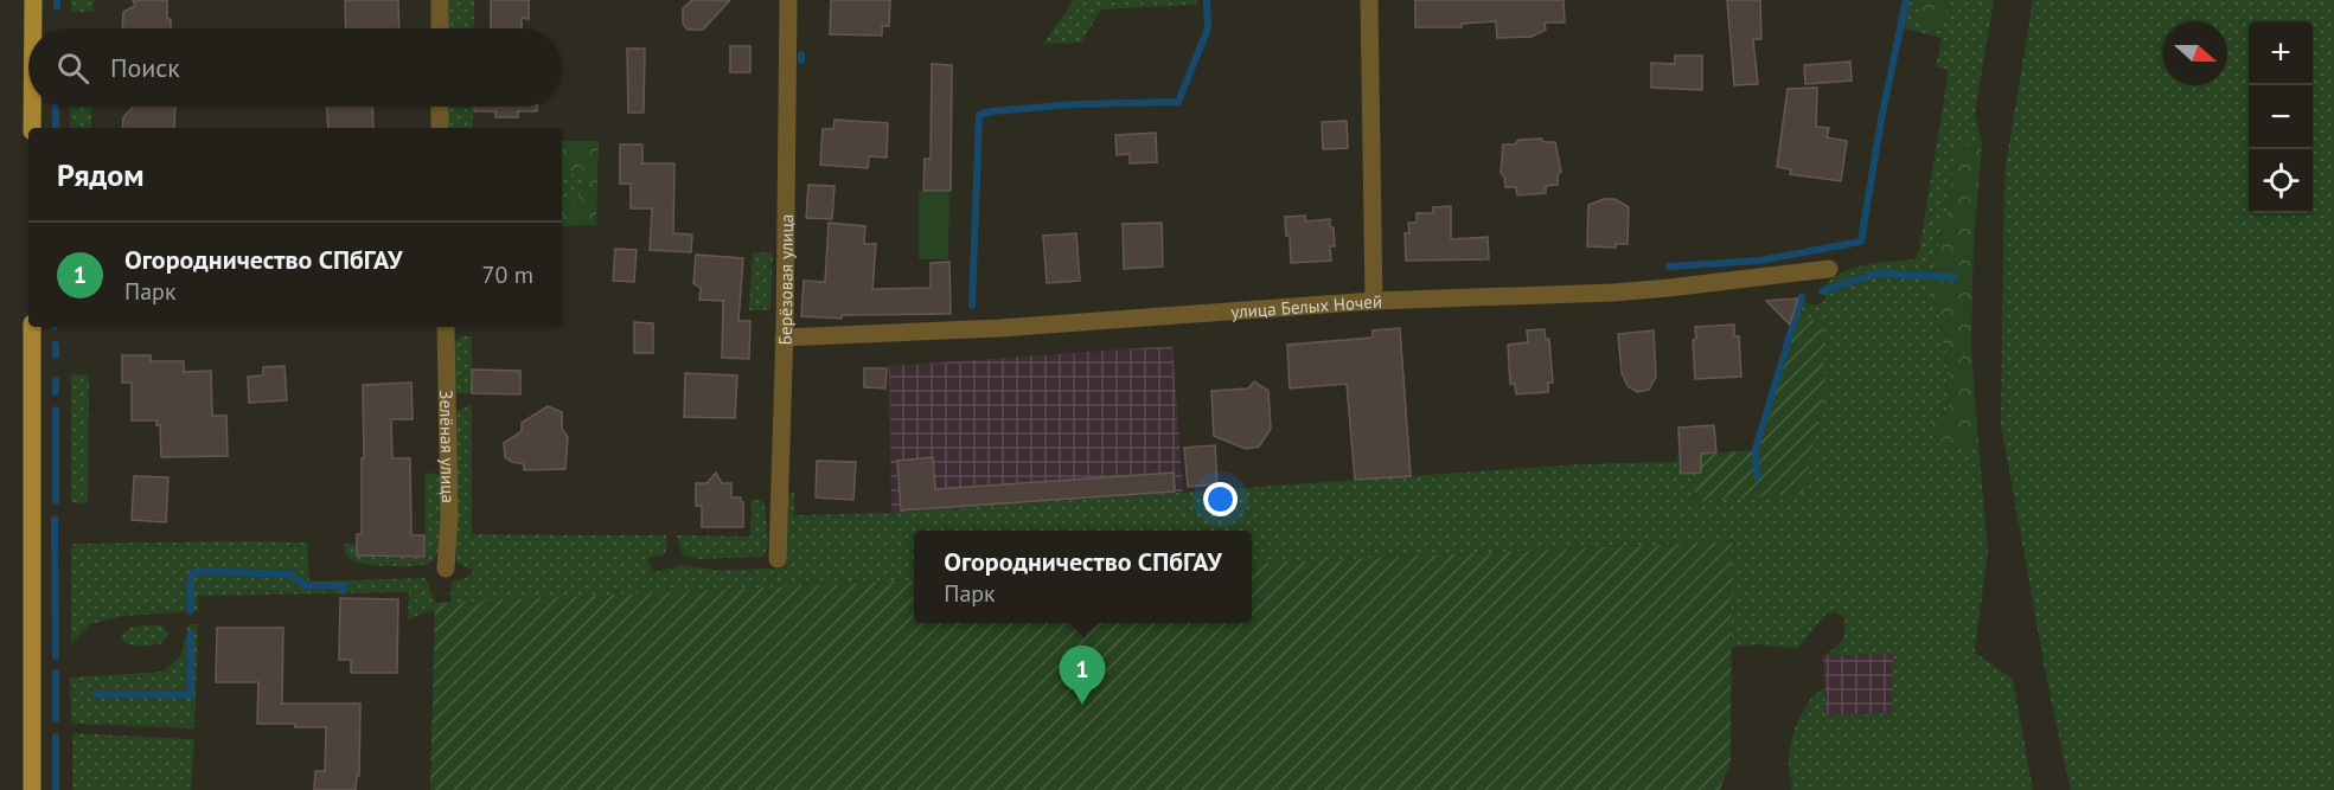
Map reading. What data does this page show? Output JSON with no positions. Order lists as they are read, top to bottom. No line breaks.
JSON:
{"streets":{"street":["Берёзовая улица","улица Белых Ночей","Зелёная улица"]},"crossings":[["Берёзовая улица","улица Белых Ночей"]],"north":"right","page":{"map_buttons":["+","−"],"search":"Поиск","heading":"Рядом","list":[{"mark":"1","name":"Огородничество СПбГАУ","note":"Парк","value":"70 m"}],"popup":["Огородничество СПбГАУ","Парк"],"pins":"1"}}
